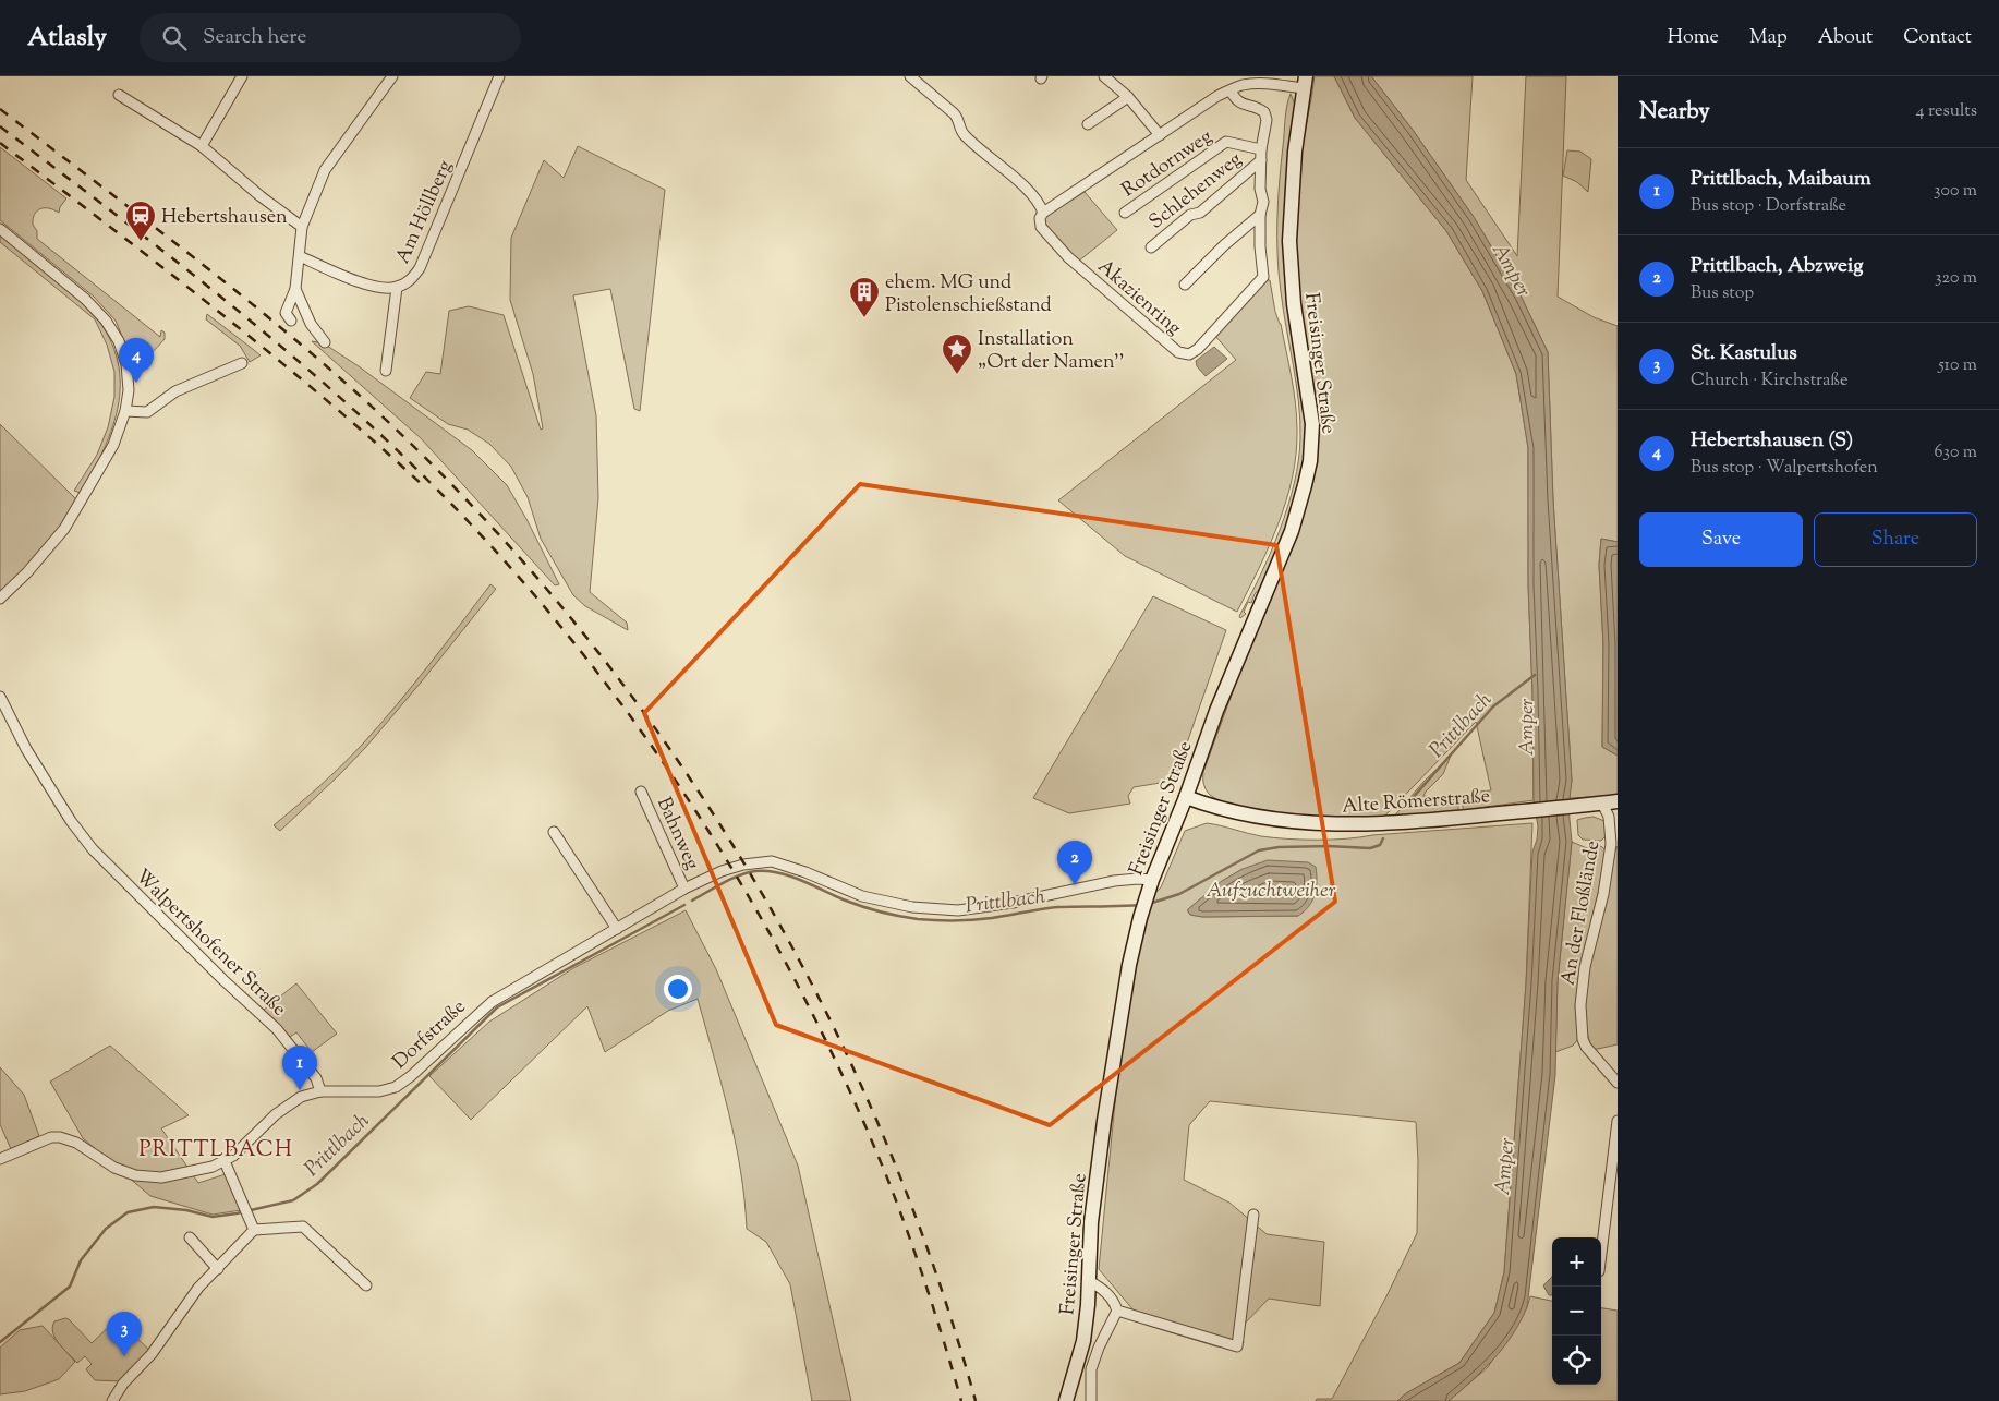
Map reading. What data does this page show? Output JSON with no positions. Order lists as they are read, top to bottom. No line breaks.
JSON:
{"streets":{"main road":["Freisinger Straße","Alte Römerstraße"],"street":["Rotdornweg","Schlehenweg","Am Höllberg","Akazienring","Bahnweg","An der Floßlände","Walpertshofener Straße","Dorfstraße"]},"crossings":[["Rotdornweg","Akazienring"],["Schlehenweg","Akazienring"],["Freisinger Straße","Alte Römerstraße"],["Freisinger Straße","Dorfstraße"],["Alte Römerstraße","An der Floßlände"],["Bahnweg","Dorfstraße"],["Walpertshofener Straße","Dorfstraße"]],"districts":["PRITTLBACH"],"water":["Amper","Prittlbach","Aufzuchtweiher"],"places":{"station":["Hebertshausen"],"building":["ehem. MG und Pistolenschießstand"],"place":["Installation „Ort der Namen''"]},"page":{"header":"Atlasly","search":"Search here","nav":["Home","Map","About","Contact"],"heading":["Nearby","4 results"],"list":[{"mark":"1","name":"Prittlbach, Maibaum","note":"Bus stop · Dorfstraße","value":"300 m"},{"mark":"2","name":"Prittlbach, Abzweig","note":"Bus stop","value":"320 m"},{"mark":"3","name":"St. Kastulus","note":"Church · Kirchstraße","value":"510 m"},{"mark":"4","name":"Hebertshausen (S)","note":"Bus stop · Walpertshofen","value":"630 m"}],"pins":["4","2","1","3"],"buttons":["Save","Share"],"map_buttons":["+","−"]}}
